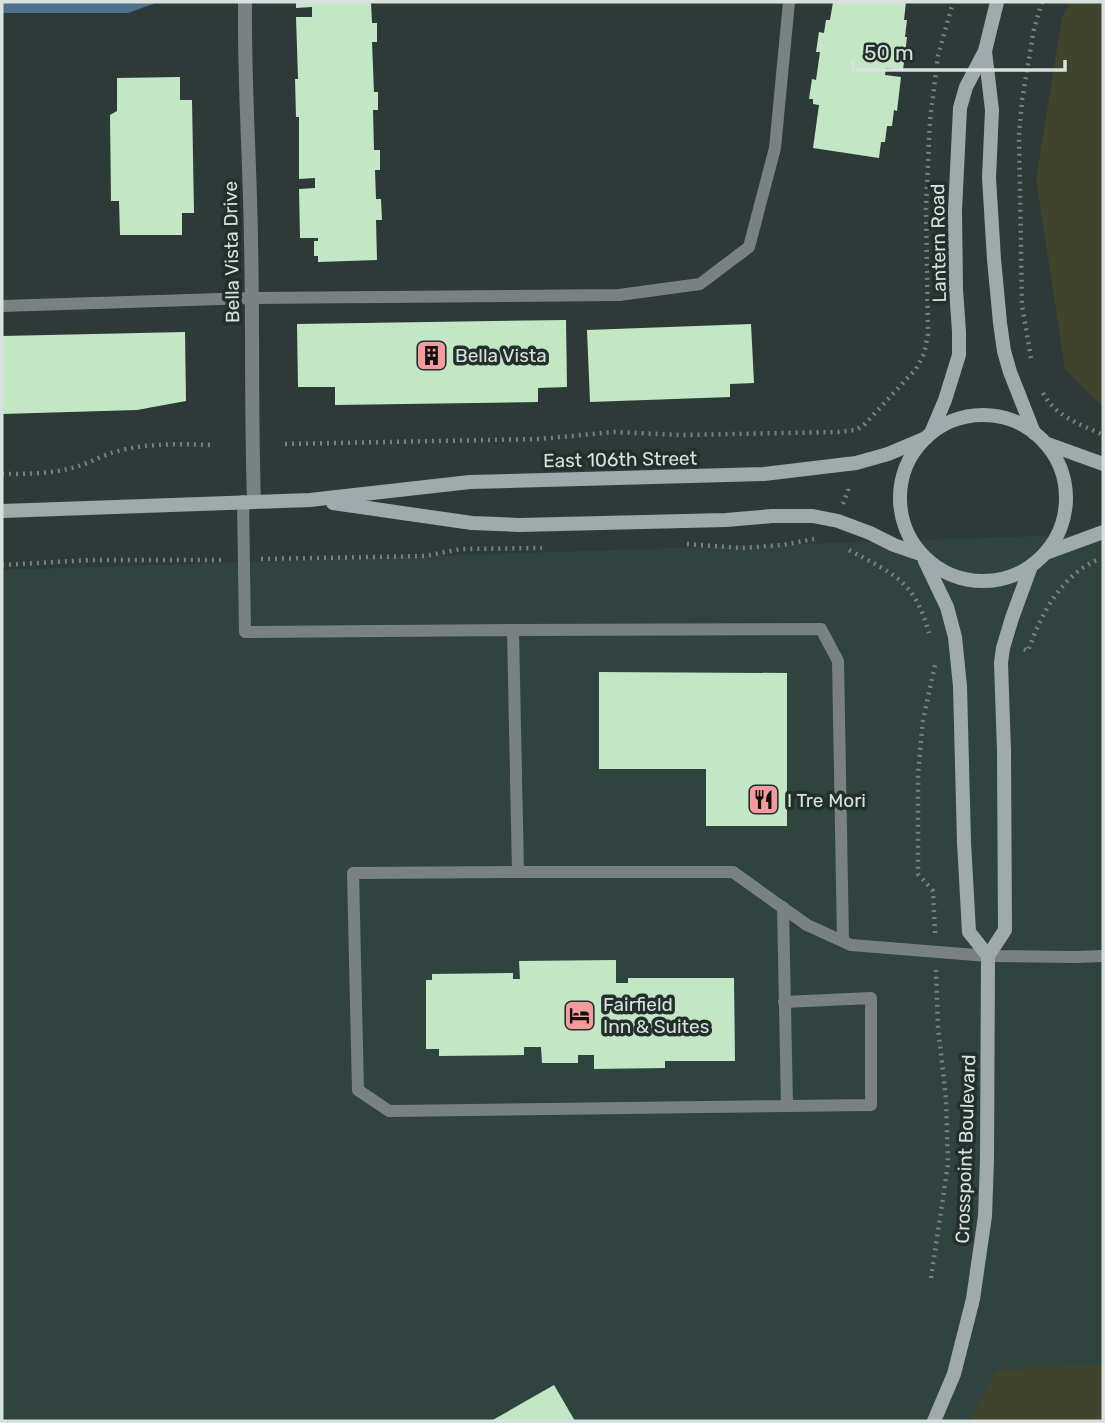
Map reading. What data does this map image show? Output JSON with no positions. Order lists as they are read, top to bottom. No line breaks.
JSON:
{"streets":{"main road":["Lantern Road","East 106th Street","Crosspoint Boulevard"],"street":["Bella Vista Drive"]},"crossings":[["Lantern Road","East 106th Street"],["Lantern Road","Crosspoint Boulevard"],["Bella Vista Drive","East 106th Street"],["East 106th Street","Crosspoint Boulevard"]],"places":{"building":["Bella Vista"],"restaurant":["I Tre Mori"],"hotel":["Fairfield Inn & Suites"]},"scale_bar":"50 m"}
